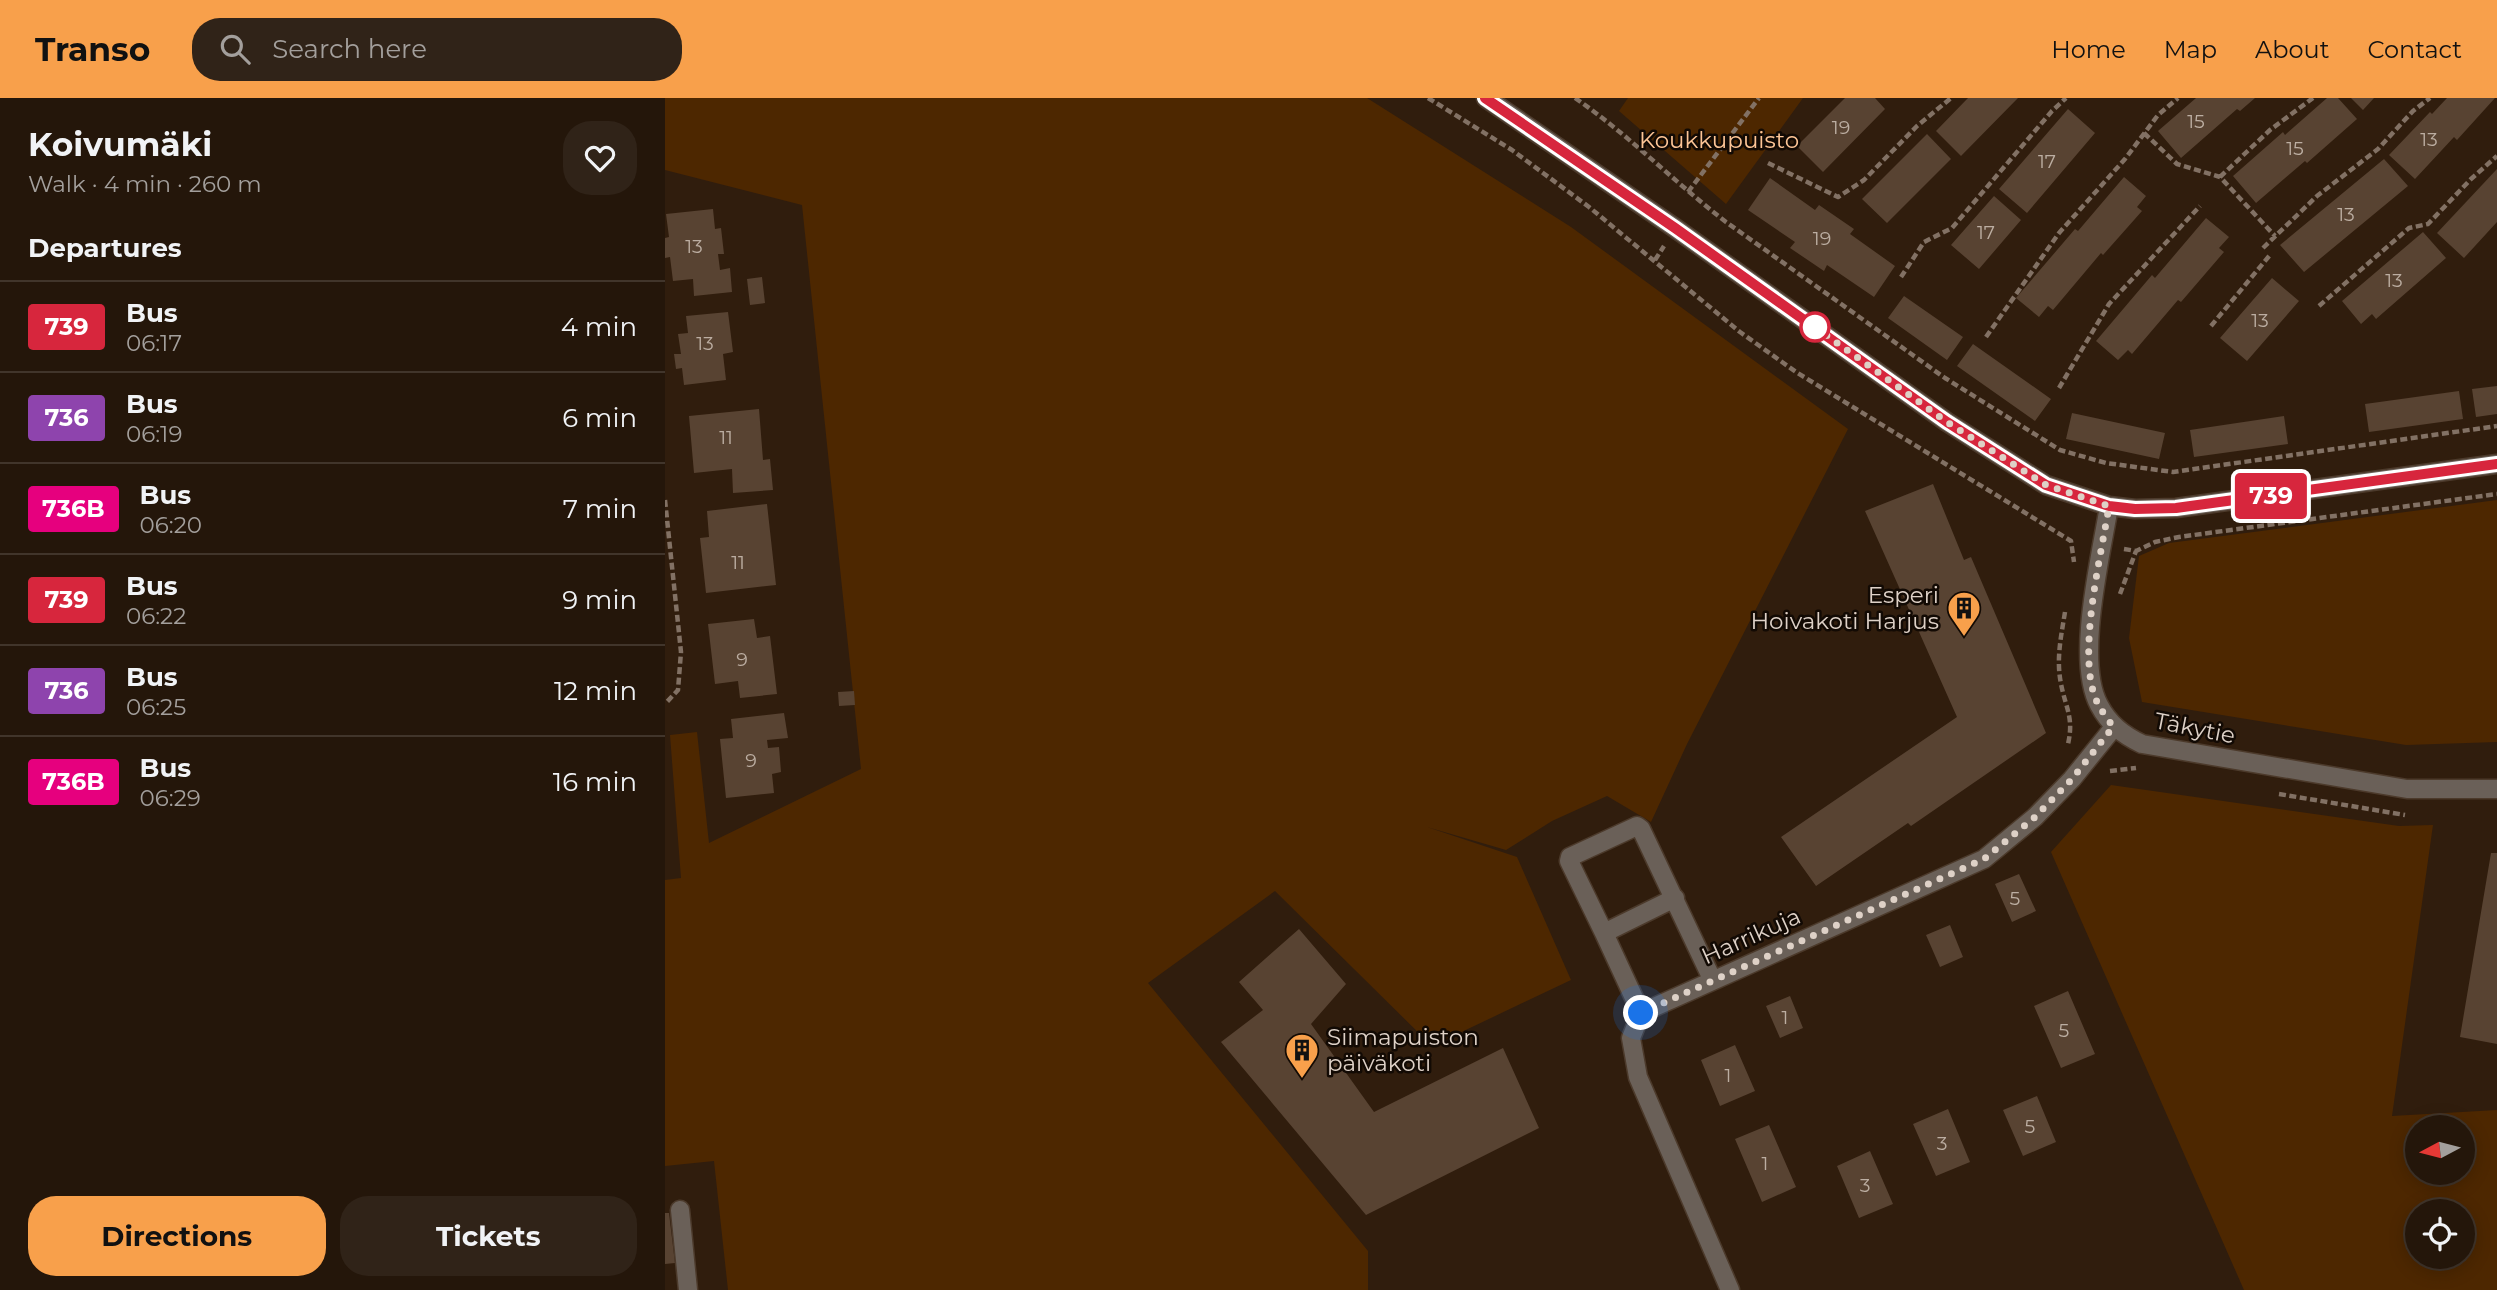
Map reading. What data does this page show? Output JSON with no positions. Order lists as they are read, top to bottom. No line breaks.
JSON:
{"streets":{"street":["Täkytie","Harrikuja"]},"crossings":[["Täkytie","Harrikuja"]],"parks":["Koukkupuisto"],"places":{"building":["Esperi Hoivakoti Harjus","Siimapuiston päiväkoti"]},"lines":["bus line 739"],"house_numbers":["15","19","13","15","17","13","17","19","13","13","13","13","11","11","9","9","5","1","5","1","5","3","1","3"],"north":"left","page":{"header":"Transo","search":"Search here","nav":["Home","Map","About","Contact"],"heading":[["Koivumäki","Walk · 4 min · 260 m"],"Departures"],"on_map":"739","list":[{"mark":"739","name":"Bus","note":"06:17","value":"4 min"},{"mark":"736","name":"Bus","note":"06:19","value":"6 min"},{"mark":"736B","name":"Bus","note":"06:20","value":"7 min"},{"mark":"739","name":"Bus","note":"06:22","value":"9 min"},{"mark":"736","name":"Bus","note":"06:25","value":"12 min"},{"mark":"736B","name":"Bus","note":"06:29","value":"16 min"}],"buttons":["Directions","Tickets"]}}
